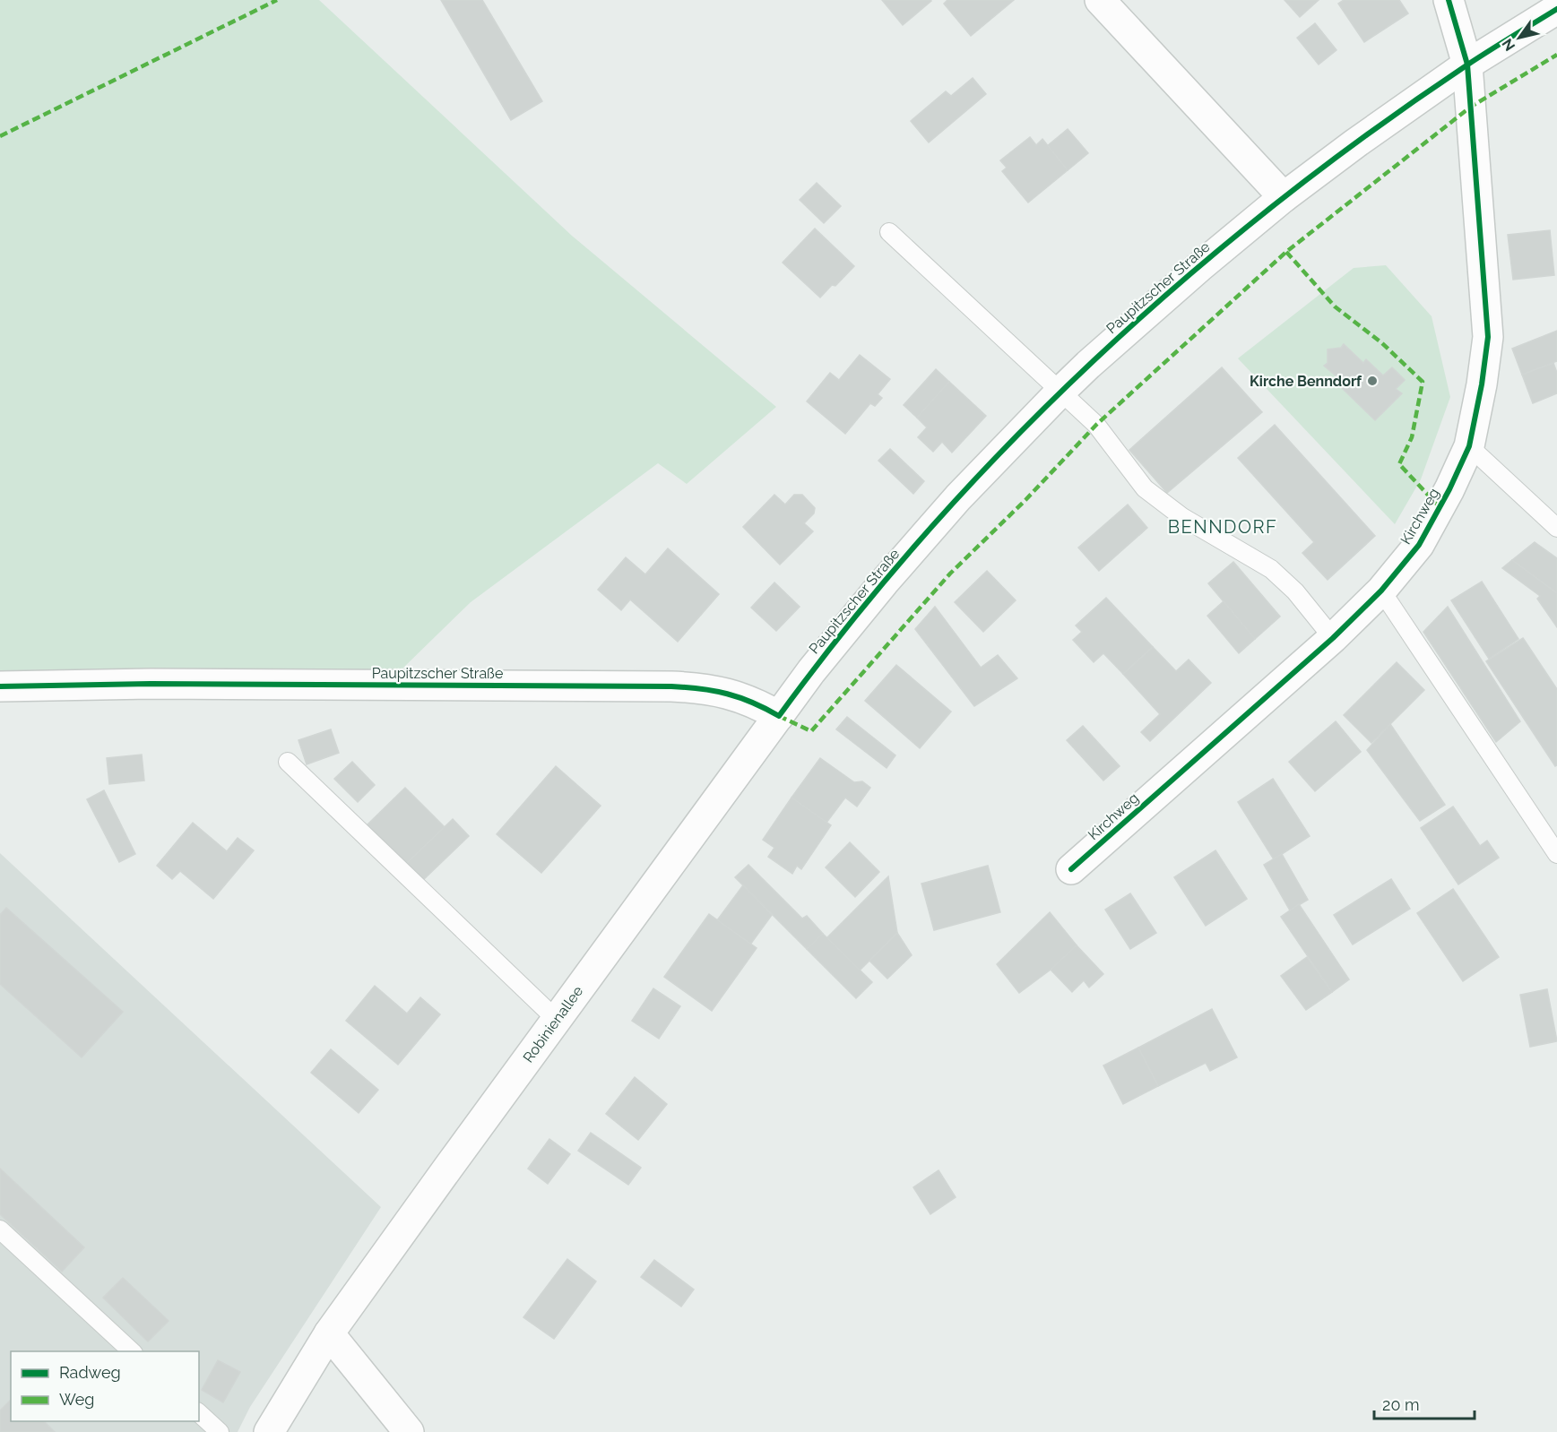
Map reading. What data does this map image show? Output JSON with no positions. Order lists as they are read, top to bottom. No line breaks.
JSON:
{"streets":{"street":["Paupitzscher Straße","Kirchweg","Robinienallee"]},"crossings":[["Paupitzscher Straße","Kirchweg"],["Paupitzscher Straße","Robinienallee"]],"districts":["BENNDORF"],"places":["Kirche Benndorf"],"legend":["Radweg","Weg"],"scale_bar":"20 m","north":"bottom left"}
